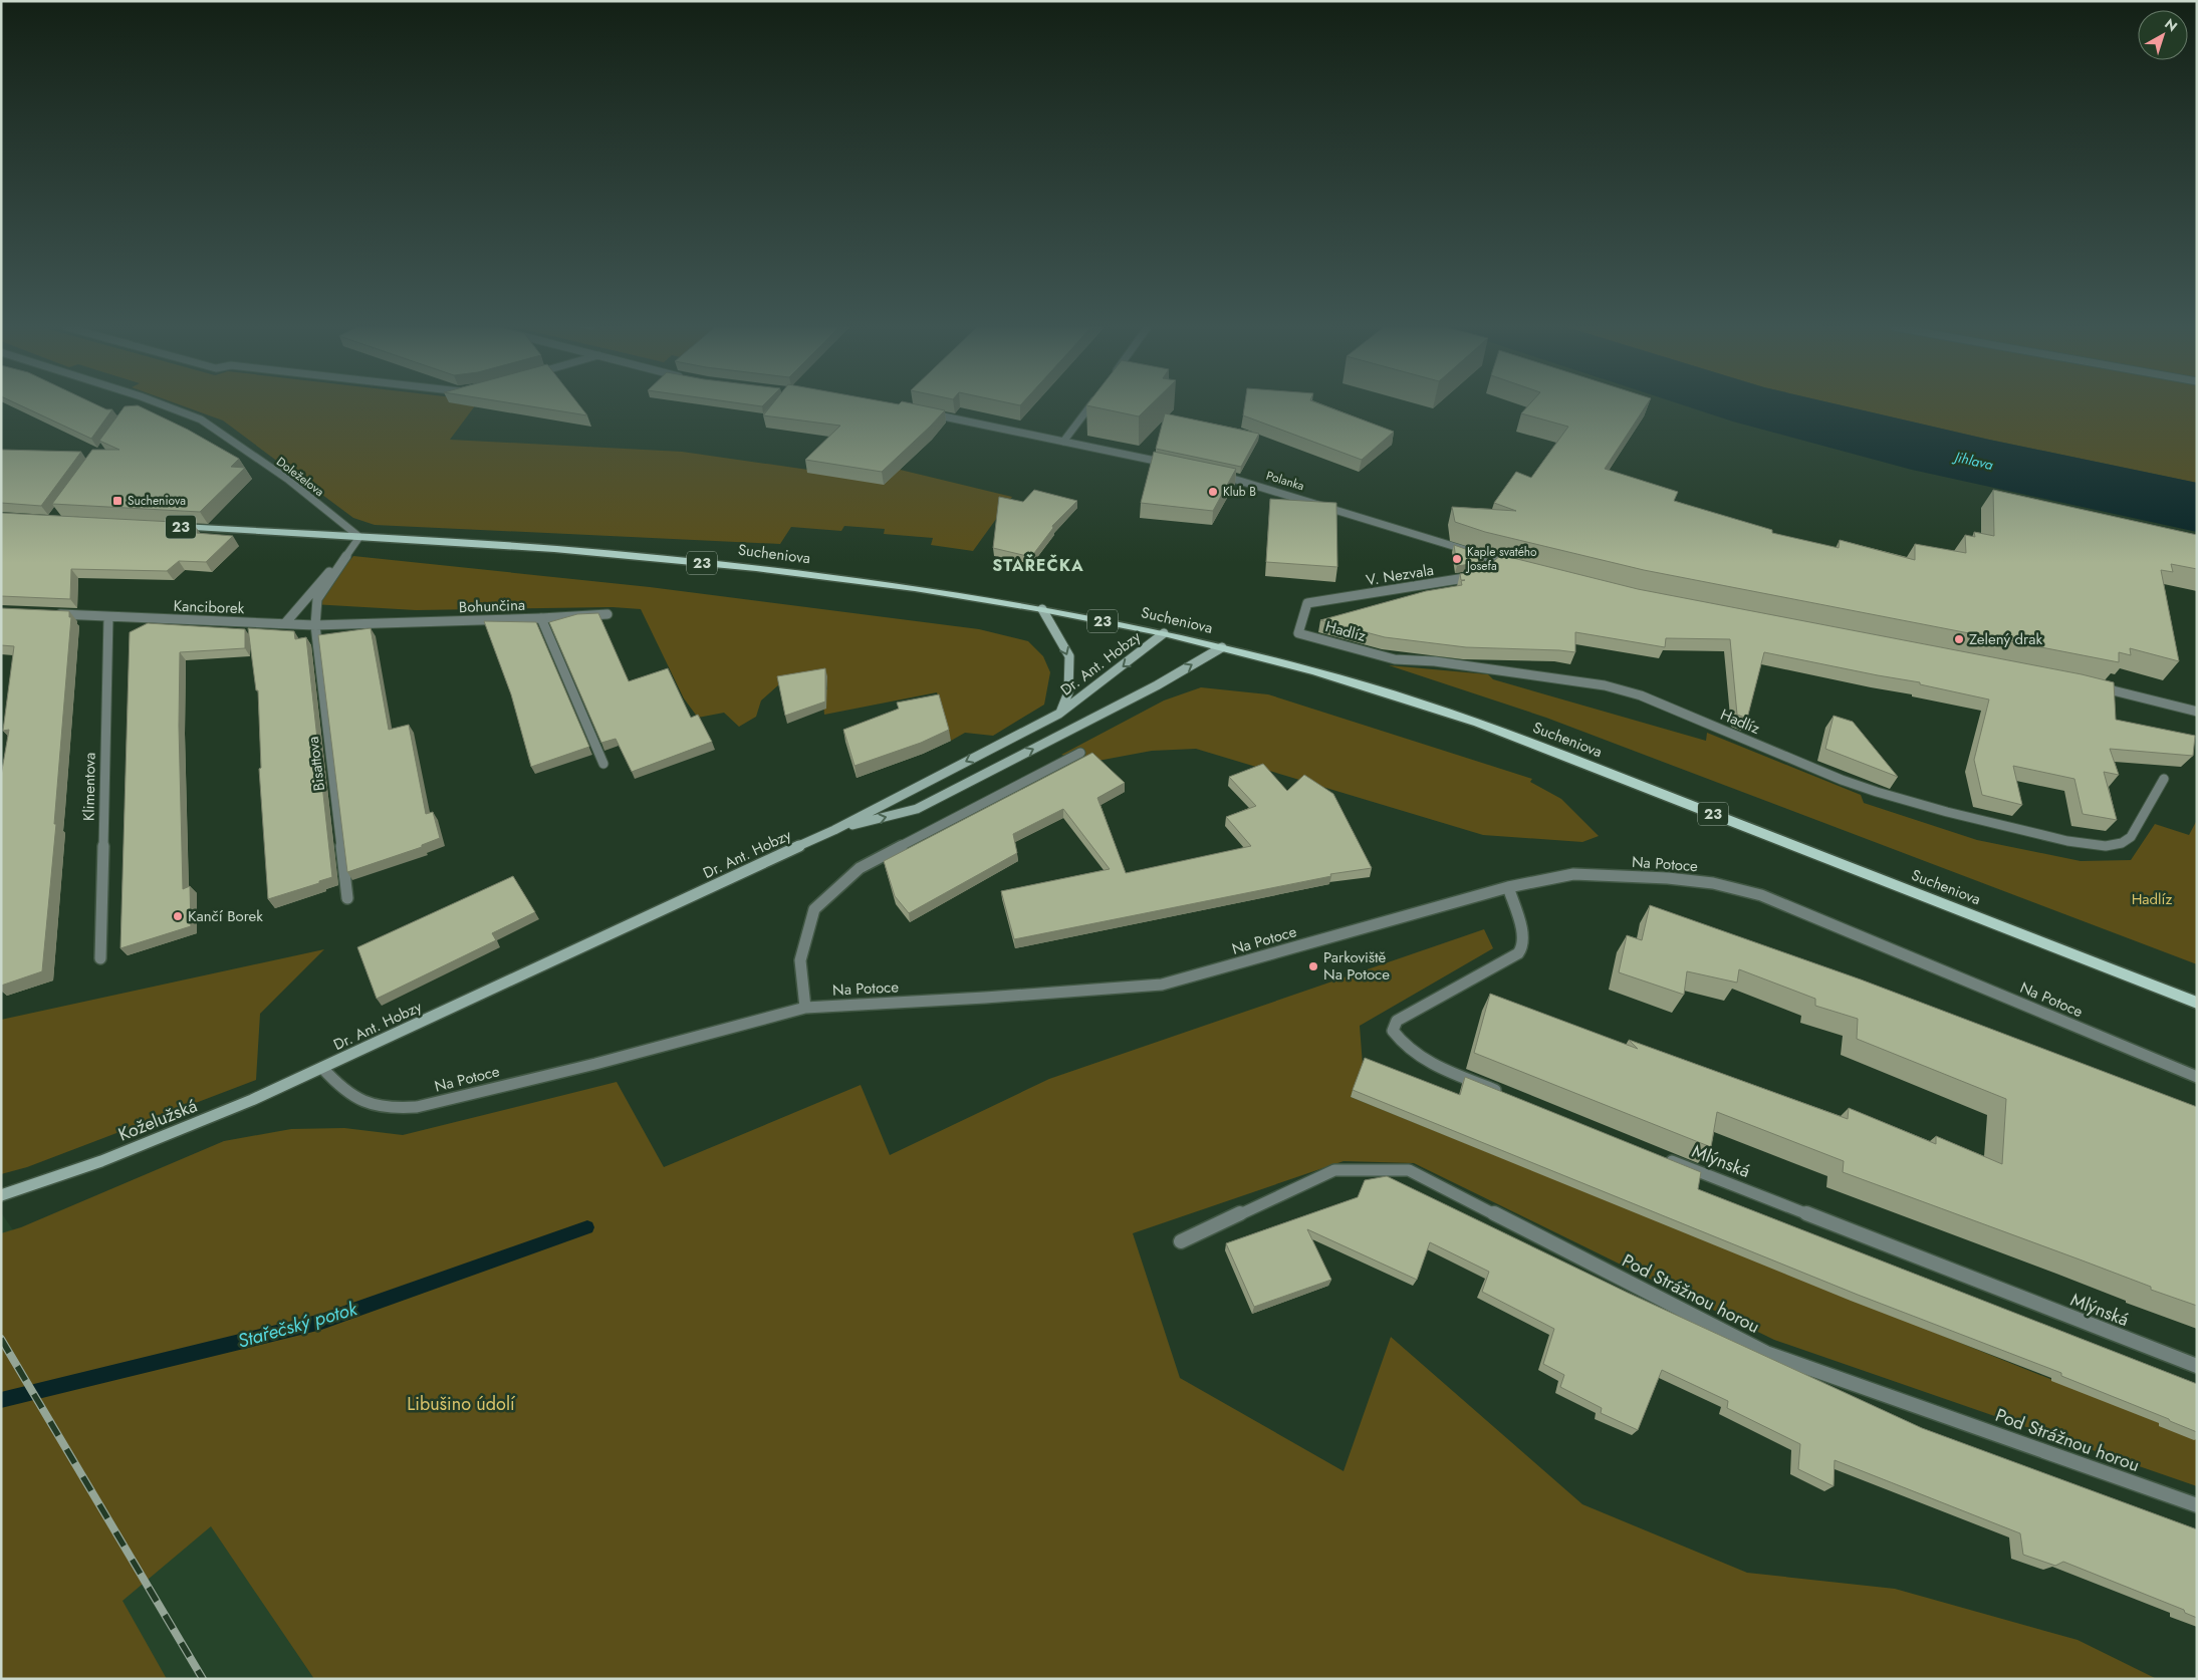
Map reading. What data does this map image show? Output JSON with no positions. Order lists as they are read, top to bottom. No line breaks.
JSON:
{"streets":{"main road":["23","Sucheniova","Dr. Ant. Hobzy","Koželužská"],"street":["Doleželova","Polanka","V. Nezvala","Bohunčina","Kanciborek","Hadlíz","Bisattova","Klimentova","Na Potoce","Mlýnská","Pod Strážnou horou"]},"crossings":[["Doleželova","Sucheniova"],["Sucheniova","Dr. Ant. Hobzy"],["V. Nezvala","Hadlíz"],["Bohunčina","Kanciborek"],["Bohunčina","Bisattova"],["Kanciborek","Bisattova"],["Kanciborek","Klimentova"],["Dr. Ant. Hobzy","Na Potoce"],["Dr. Ant. Hobzy","Koželužská"],["Na Potoce","Koželužská"]],"districts":["STAŘEČKA"],"water":["Jihlava","Stařečský potok"],"parks":["Hadlíz","Libušino údolí"],"places":{"other":["Klub B","Kaple svatého Josefa","Zelený drak","Kančí Borek","Parkoviště Na Potoce"],"transit":["Sucheniova"]},"north":"top right"}
